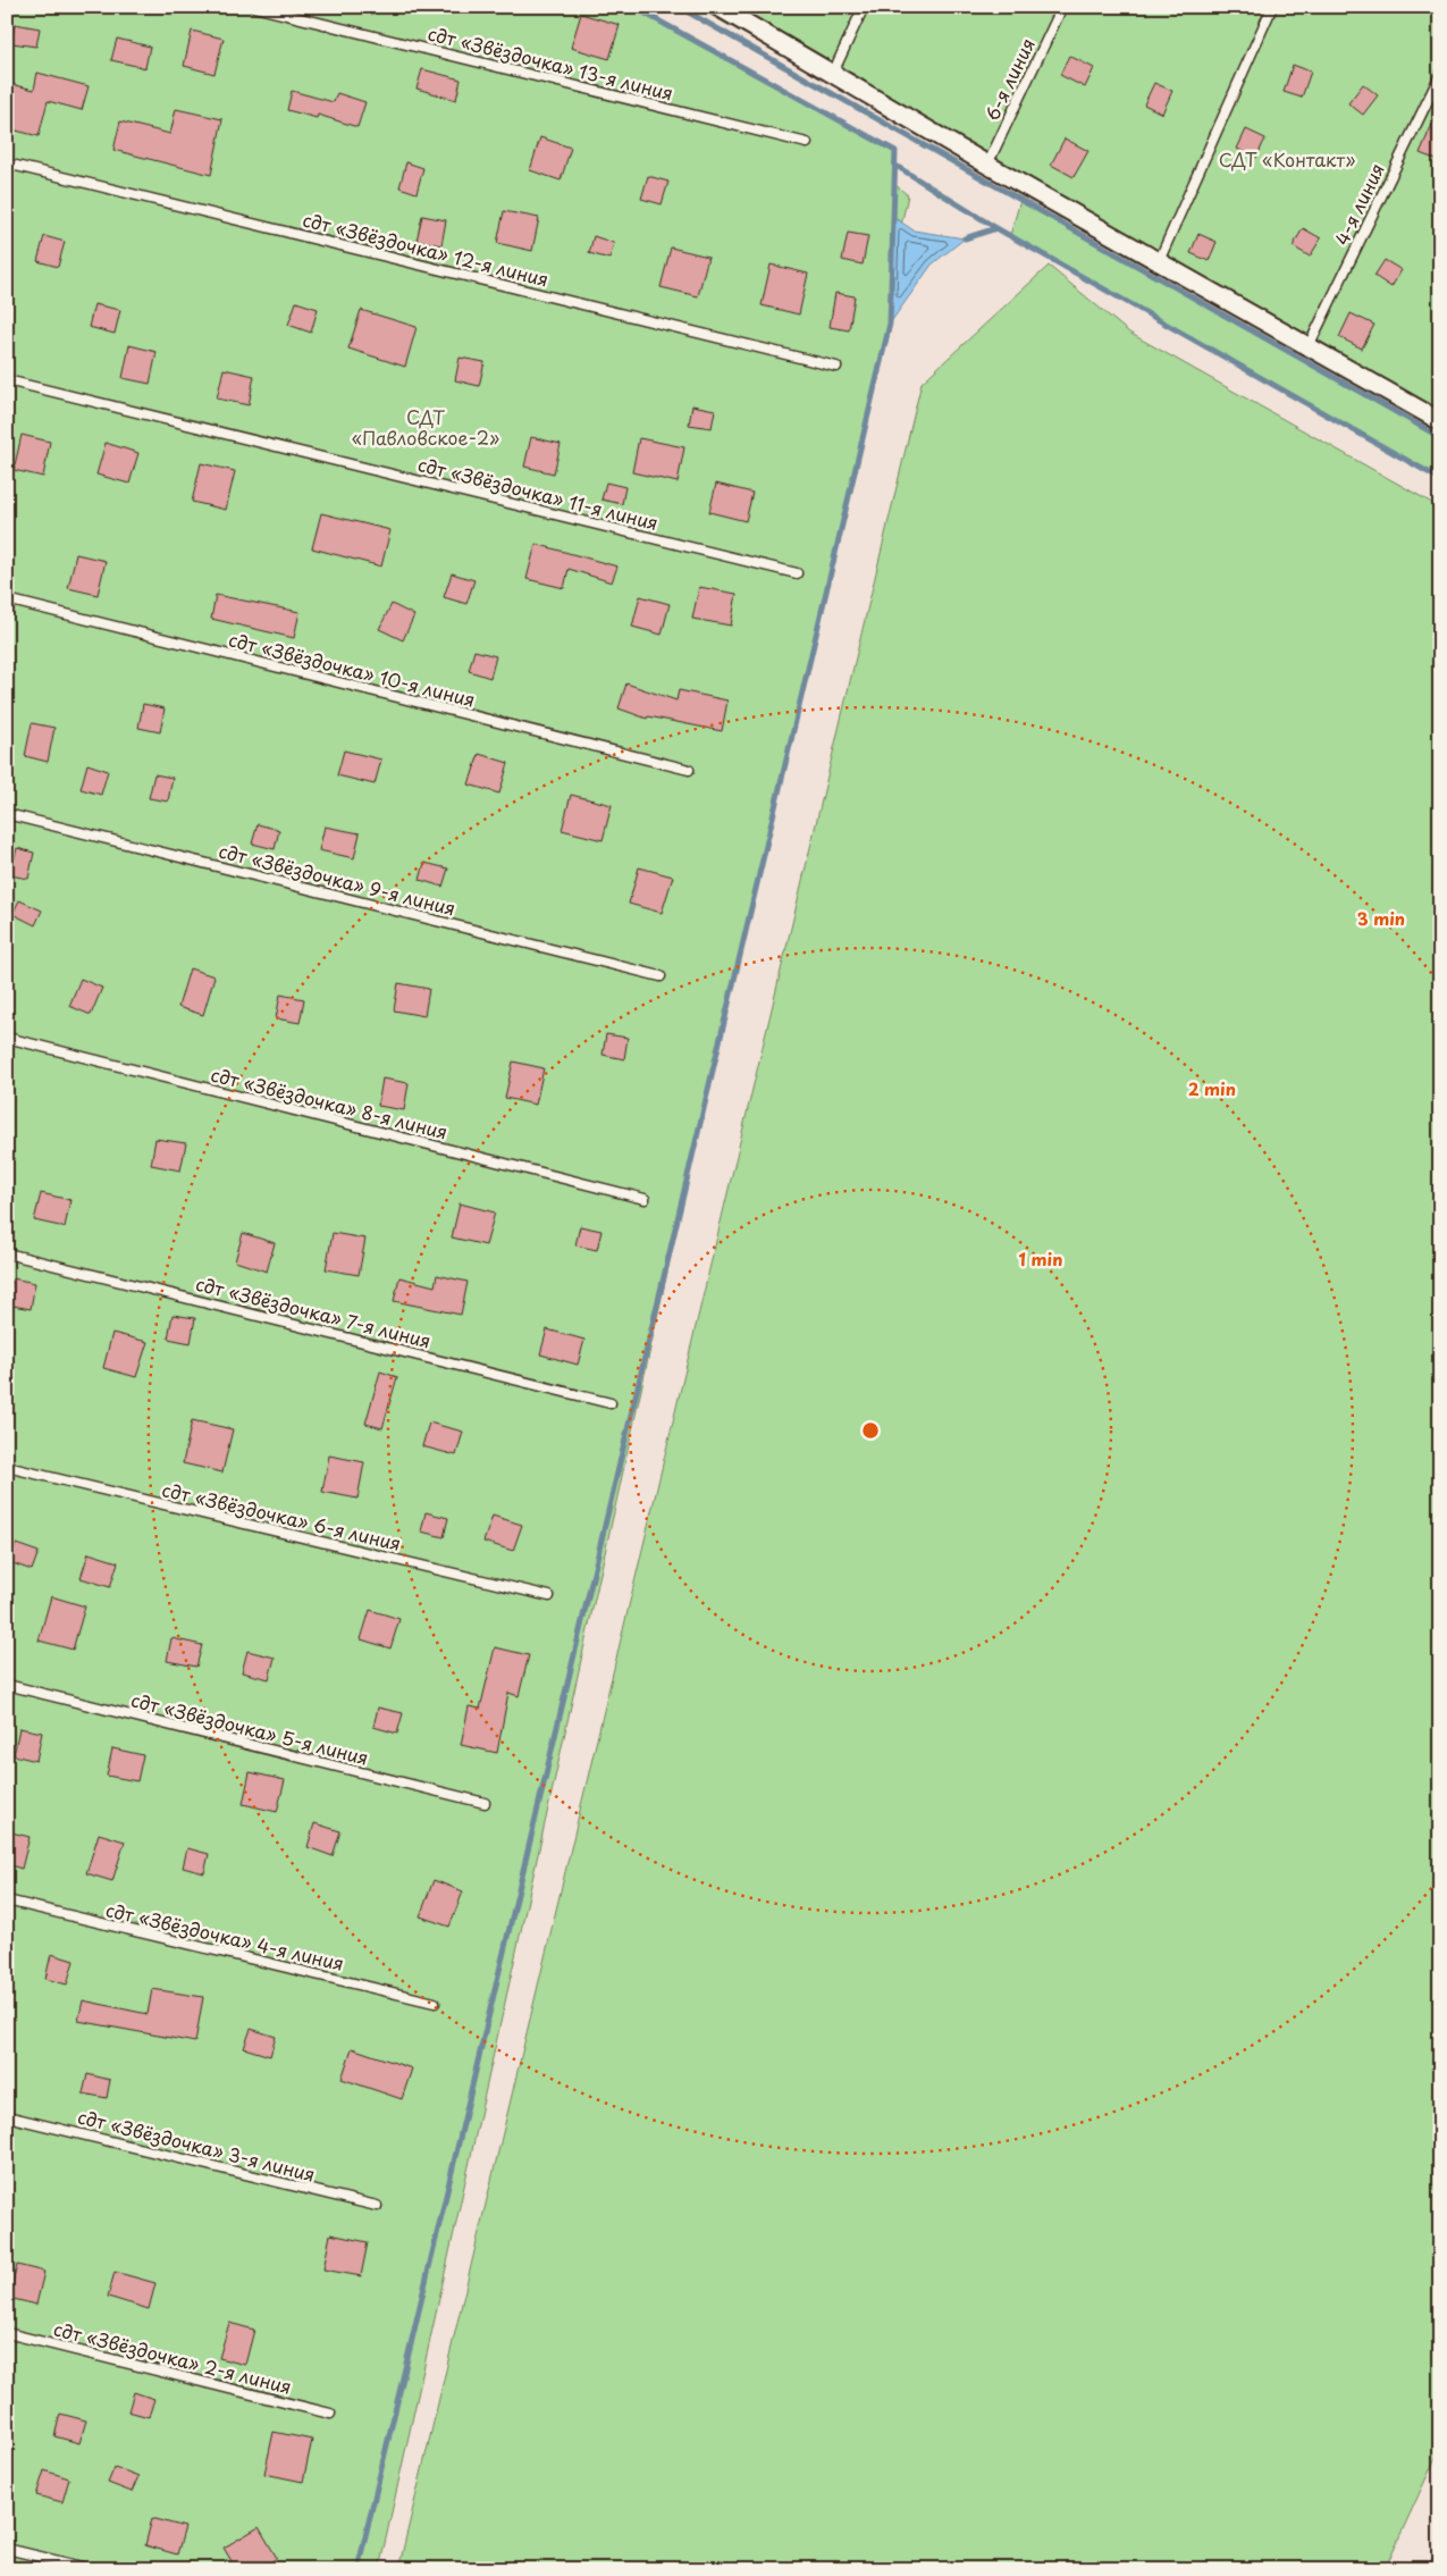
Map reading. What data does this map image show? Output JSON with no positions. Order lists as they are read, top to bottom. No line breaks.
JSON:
{"streets":{"lane":["сдт «Звёздочка» 13-я линия","6-я линия","4-я линия","сдт «Звёздочка» 12-я линия","сдт «Звёздочка» 11-я линия","сдт «Звёздочка» 10-я линия","сдт «Звёздочка» 9-я линия","сдт «Звёздочка» 8-я линия","сдт «Звёздочка» 7-я линия","сдт «Звёздочка» 6-я линия","сдт «Звёздочка» 5-я линия","сдт «Звёздочка» 4-я линия","сдт «Звёздочка» 3-я линия","сдт «Звёздочка» 2-я линия"]},"parks":["СДТ «Контакт»","СДТ «Павловское-2»"],"rings":["3 min","2 min","1 min"]}
